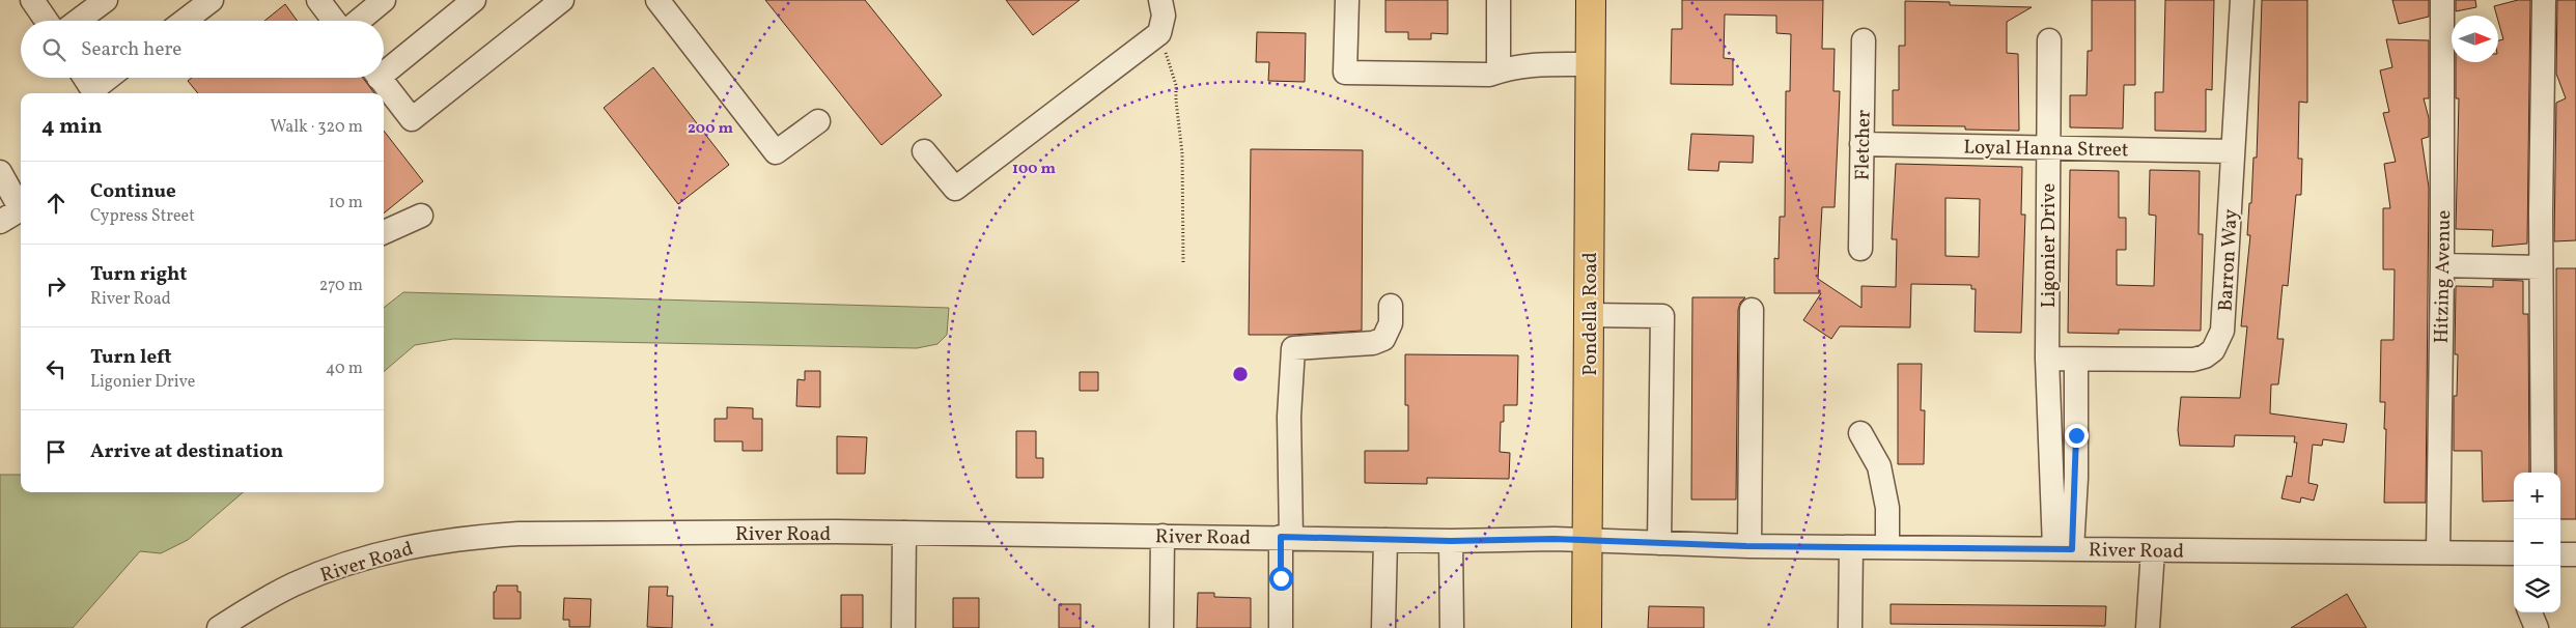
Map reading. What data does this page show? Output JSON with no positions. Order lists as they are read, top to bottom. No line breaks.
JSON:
{"streets":{"main road":["Pondella Road"],"street":["Fletcher","Loyal Hanna Street","Ligonier Drive","Barron Way","Hitzing Avenue","River Road"]},"crossings":[["Fletcher","Loyal Hanna Street"],["Loyal Hanna Street","Ligonier Drive"],["Loyal Hanna Street","Barron Way"],["Ligonier Drive","Barron Way"],["Ligonier Drive","River Road"],["Hitzing Avenue","River Road"],["Pondella Road","River Road"]],"north":"right","page":{"search":"Search here","heading":["4 min","Walk · 320 m"],"list":[["Continue","Cypress Street","10 m"],["Turn right","River Road","270 m"],["Turn left","Ligonier Drive","40 m"],"Arrive at destination"],"map_buttons":["+","−"]},"rings":["200 m","100 m"]}
